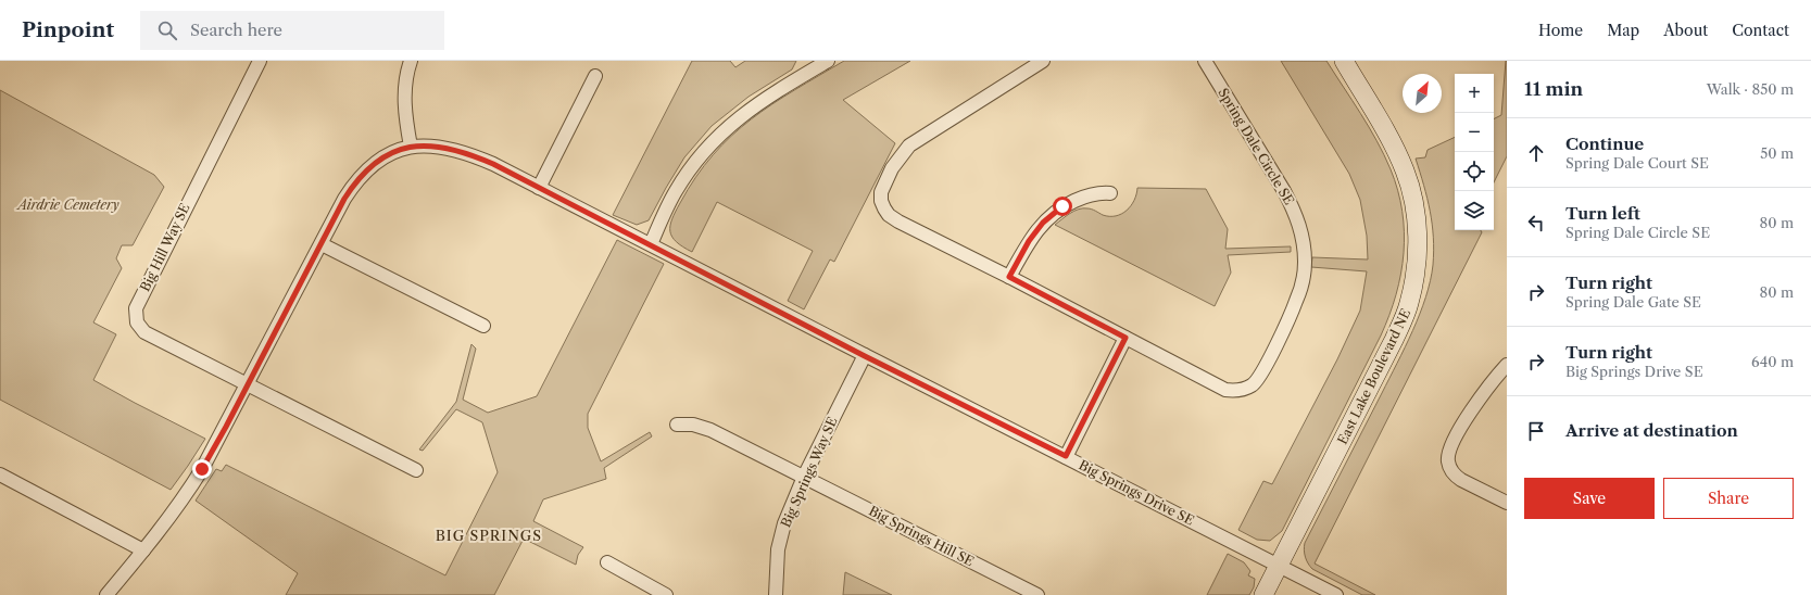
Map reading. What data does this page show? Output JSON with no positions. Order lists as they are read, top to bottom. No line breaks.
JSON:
{"streets":{"main road":["East Lake Boulevard NE"],"street":["Spring Dale Circle SE","Big Hill Way SE","Big Springs Way SE","Big Springs Drive SE","Big Springs Hill SE"]},"crossings":[["Big Hill Way SE","Big Springs Drive SE"],["East Lake Boulevard NE","Big Springs Drive SE"],["Big Springs Way SE","Big Springs Drive SE"],["Big Springs Way SE","Big Springs Hill SE"]],"districts":["BIG SPRINGS"],"parks":["Airdrie Cemetery"],"north":"top right","page":{"header":"Pinpoint","search":"Search here","nav":["Home","Map","About","Contact"],"heading":["11 min","Walk · 850 m"],"map_buttons":["+","−"],"list":[["Continue","Spring Dale Court SE","50 m"],["Turn left","Spring Dale Circle SE","80 m"],["Turn right","Spring Dale Gate SE","80 m"],["Turn right","Big Springs Drive SE","640 m"],"Arrive at destination"],"buttons":["Save","Share"]}}
